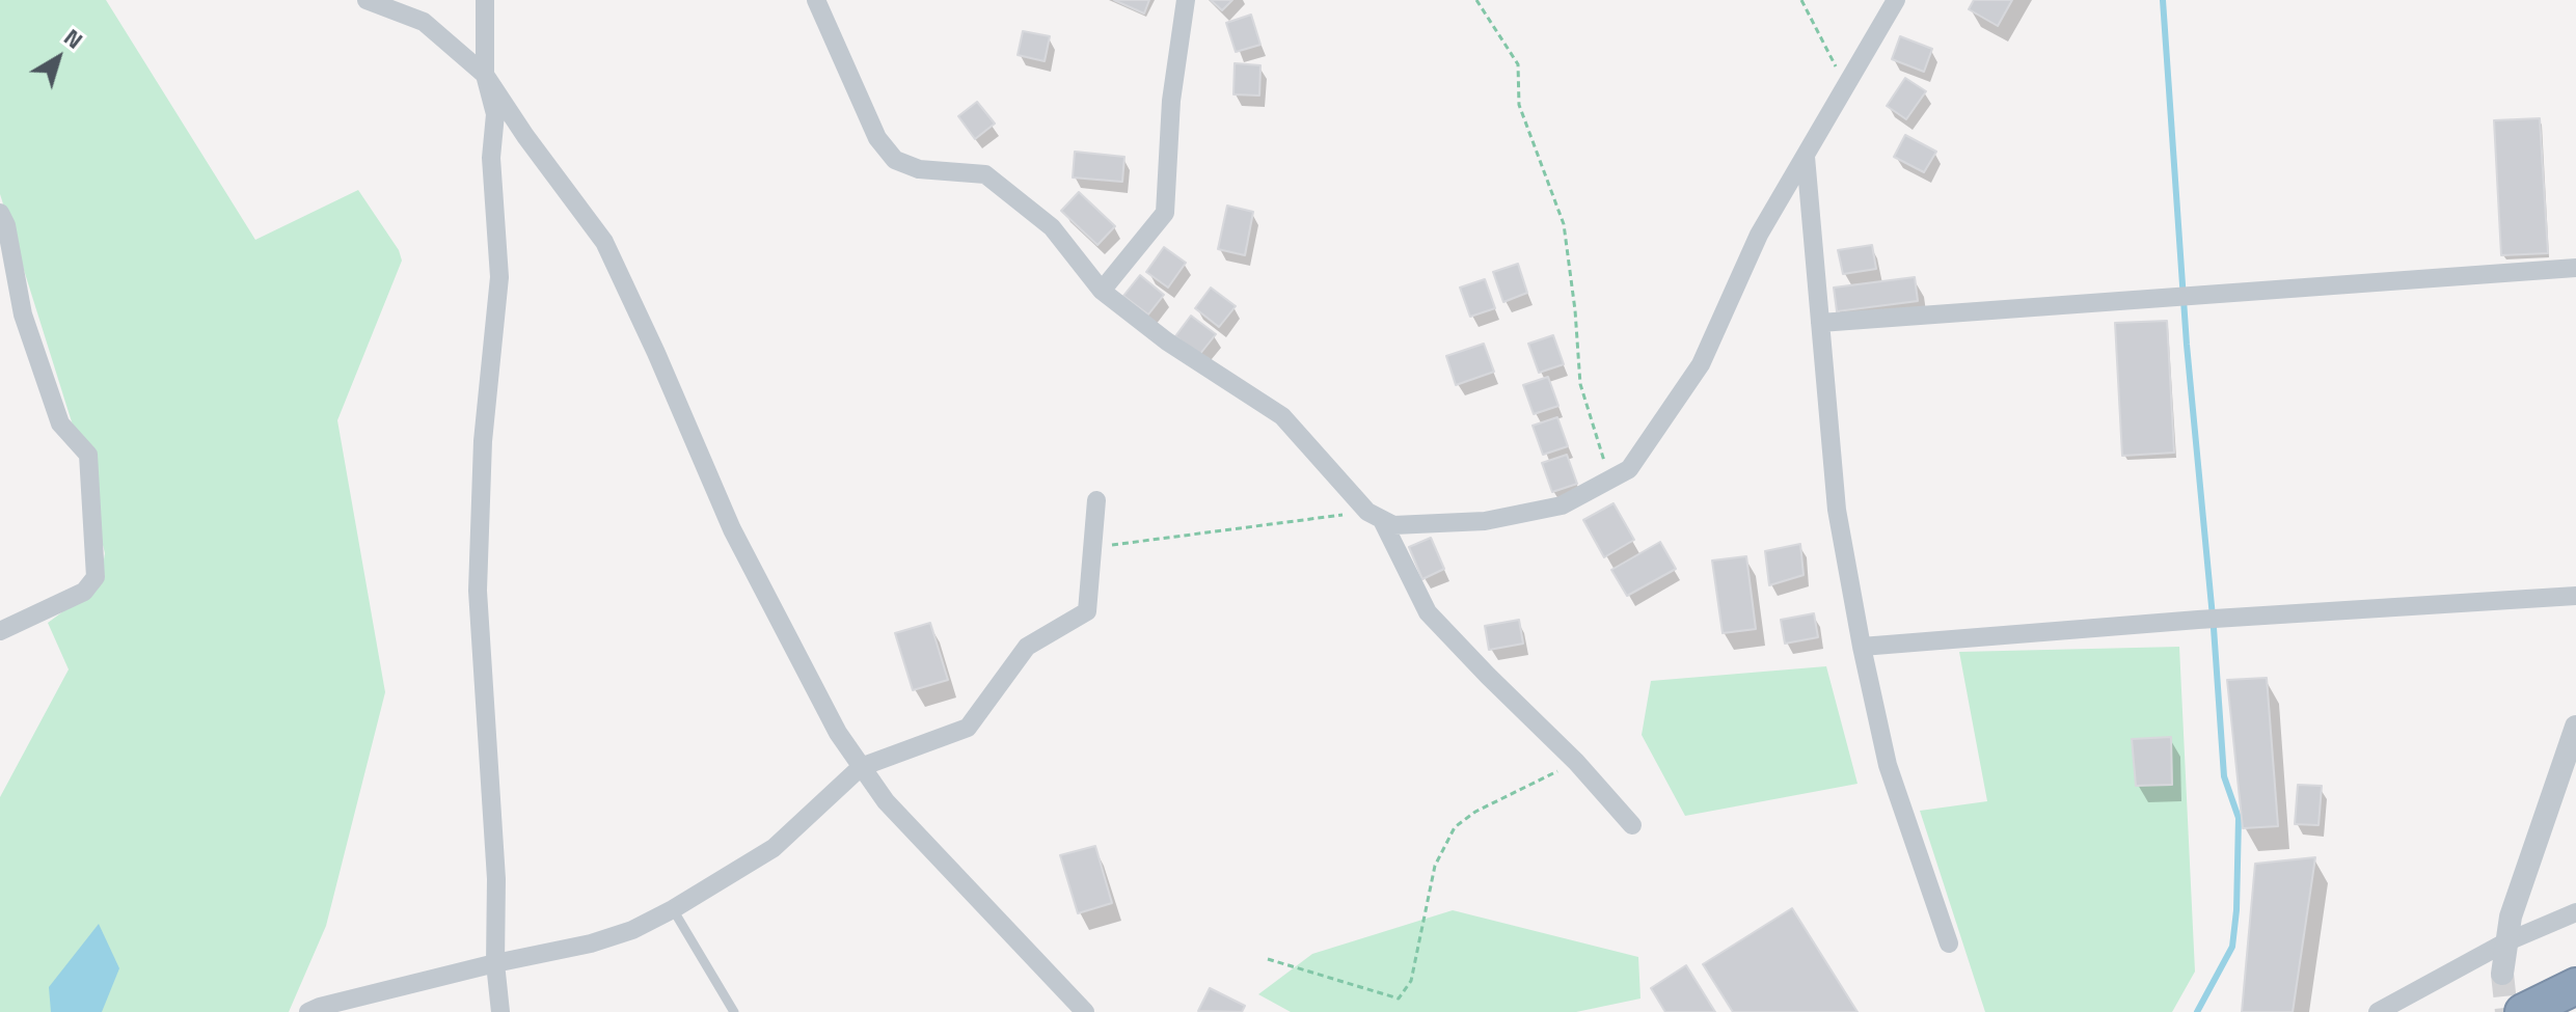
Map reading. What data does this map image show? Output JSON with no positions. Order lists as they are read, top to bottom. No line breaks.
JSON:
{"north":"top right"}
